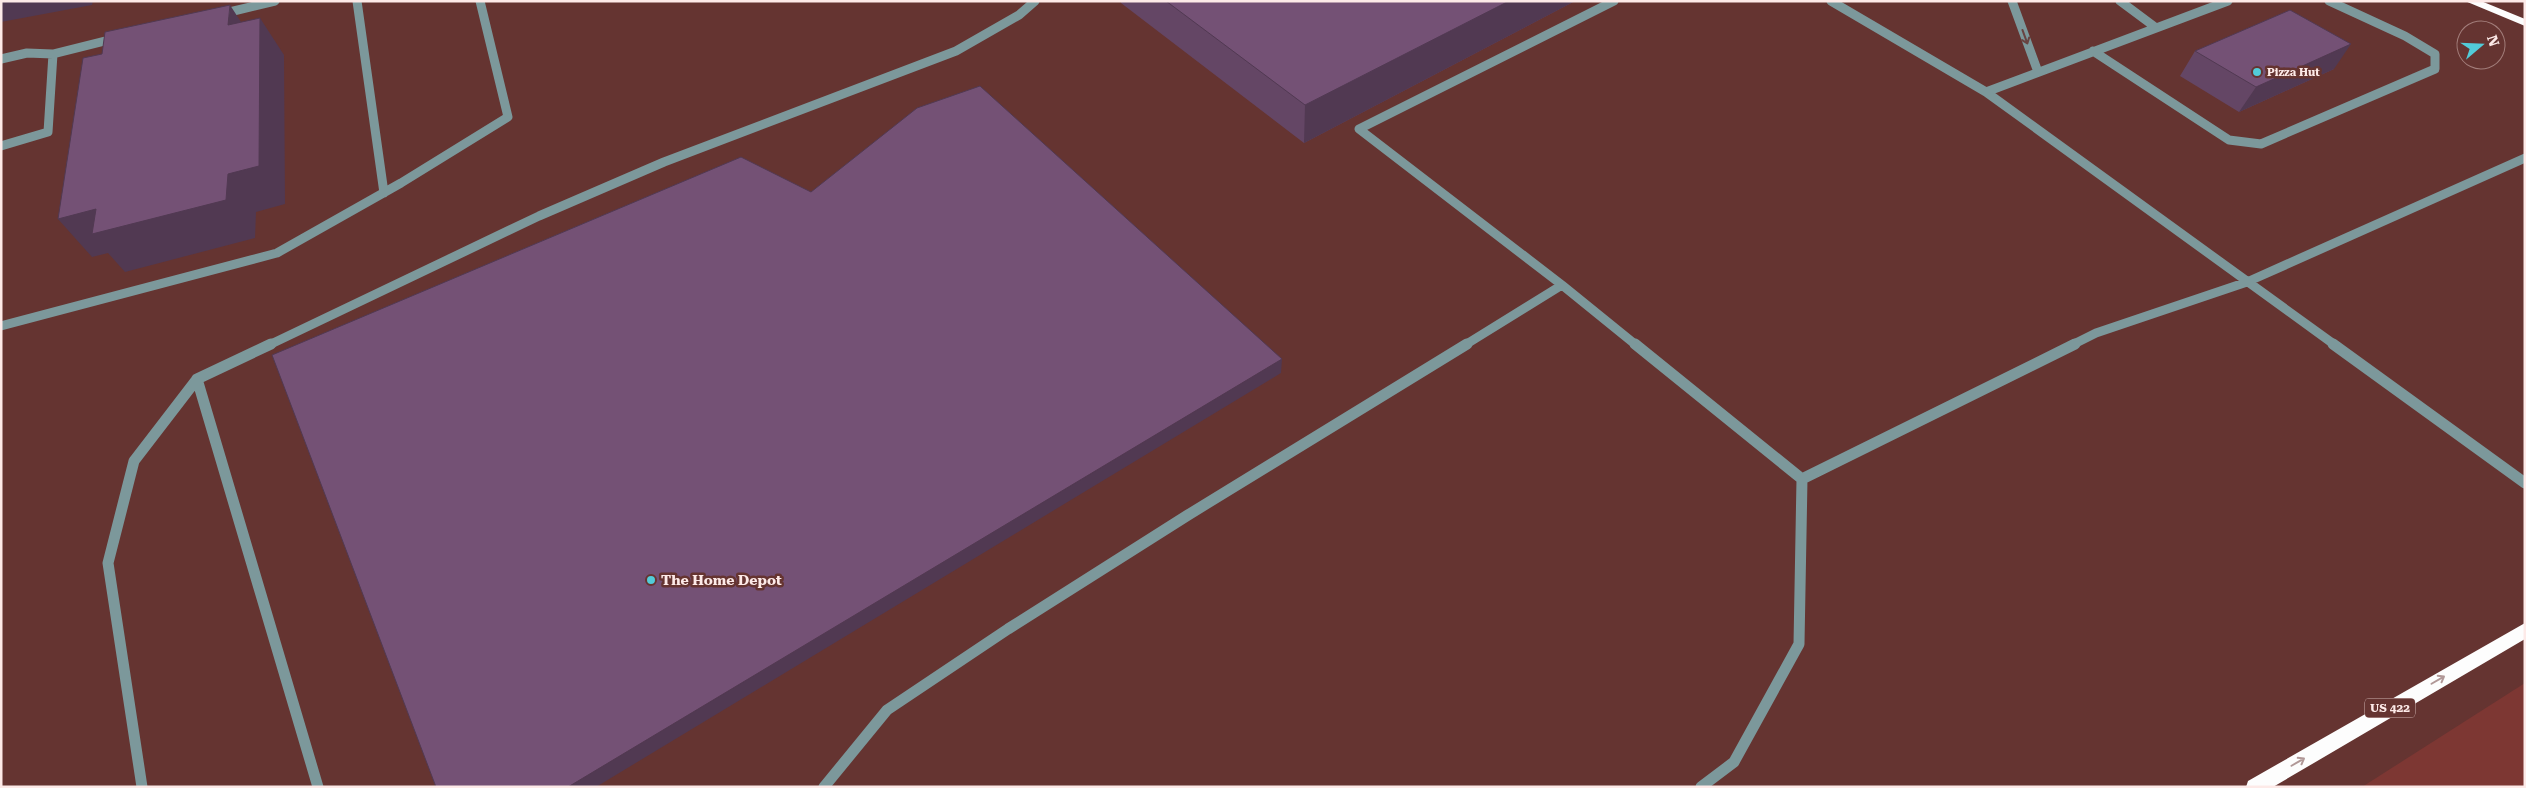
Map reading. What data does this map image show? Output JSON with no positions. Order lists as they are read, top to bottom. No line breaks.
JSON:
{"streets":{"highway":["US 422"]},"places":["Pizza Hut","The Home Depot"],"north":"right"}
